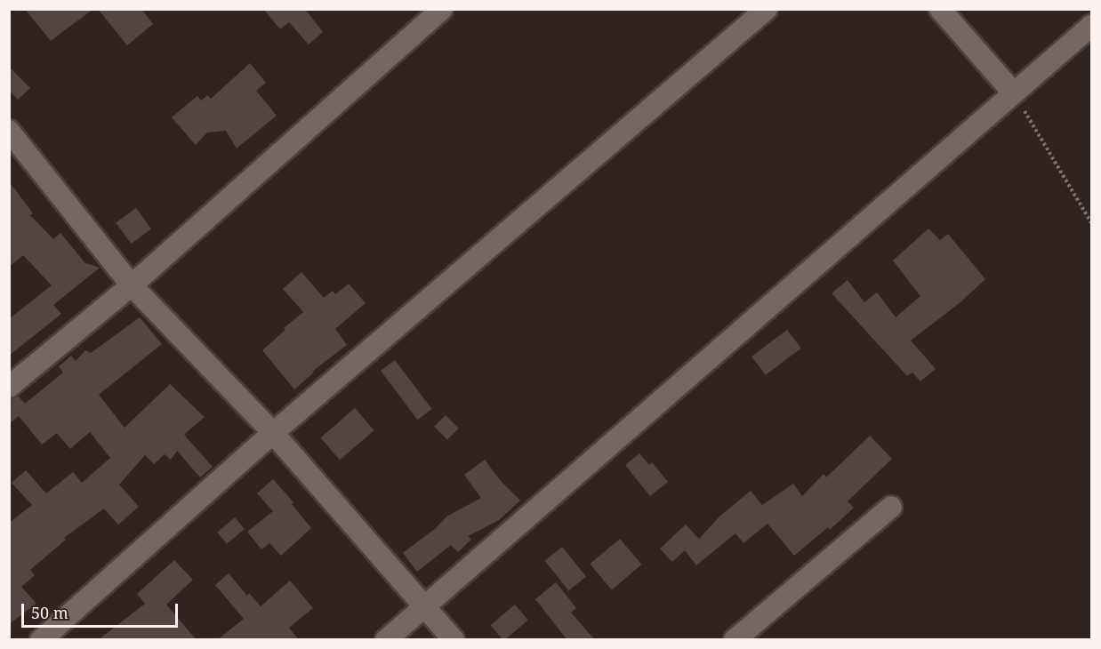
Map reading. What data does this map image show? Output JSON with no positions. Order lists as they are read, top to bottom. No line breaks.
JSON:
{"scale_bar":"50 m"}
